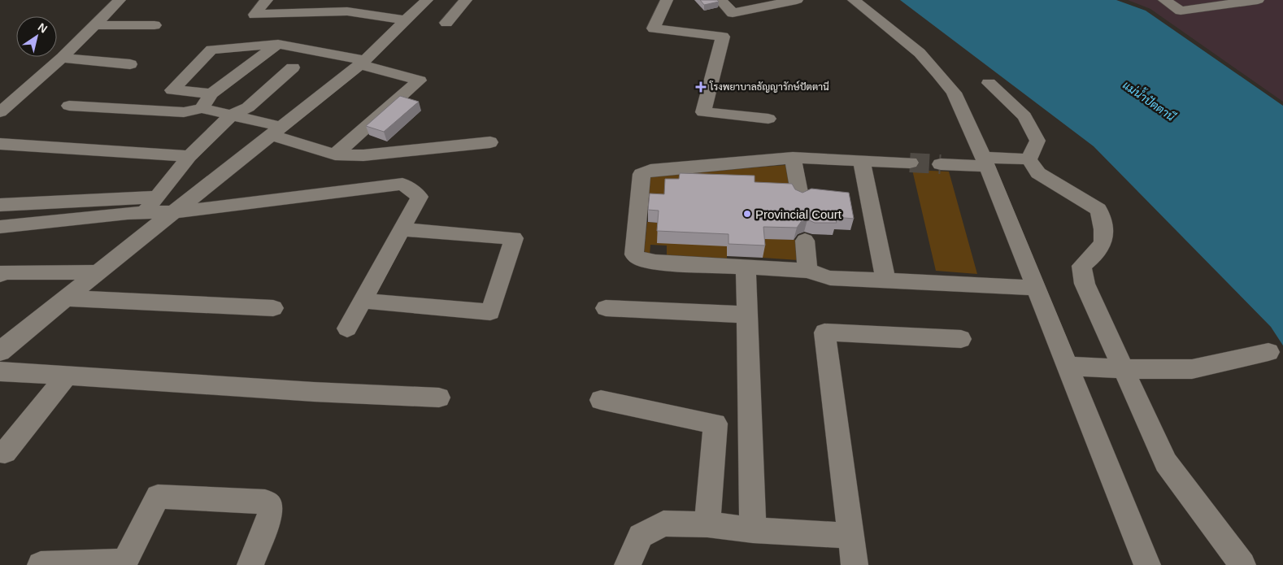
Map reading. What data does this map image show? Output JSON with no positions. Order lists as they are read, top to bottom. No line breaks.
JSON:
{"water":["แม่น้ำปัตตานี"],"places":{"health":["โรงพยาบาลธัญญารักษ์ปัตตานี"],"other":["Provincial Court"]},"north":"top right"}
